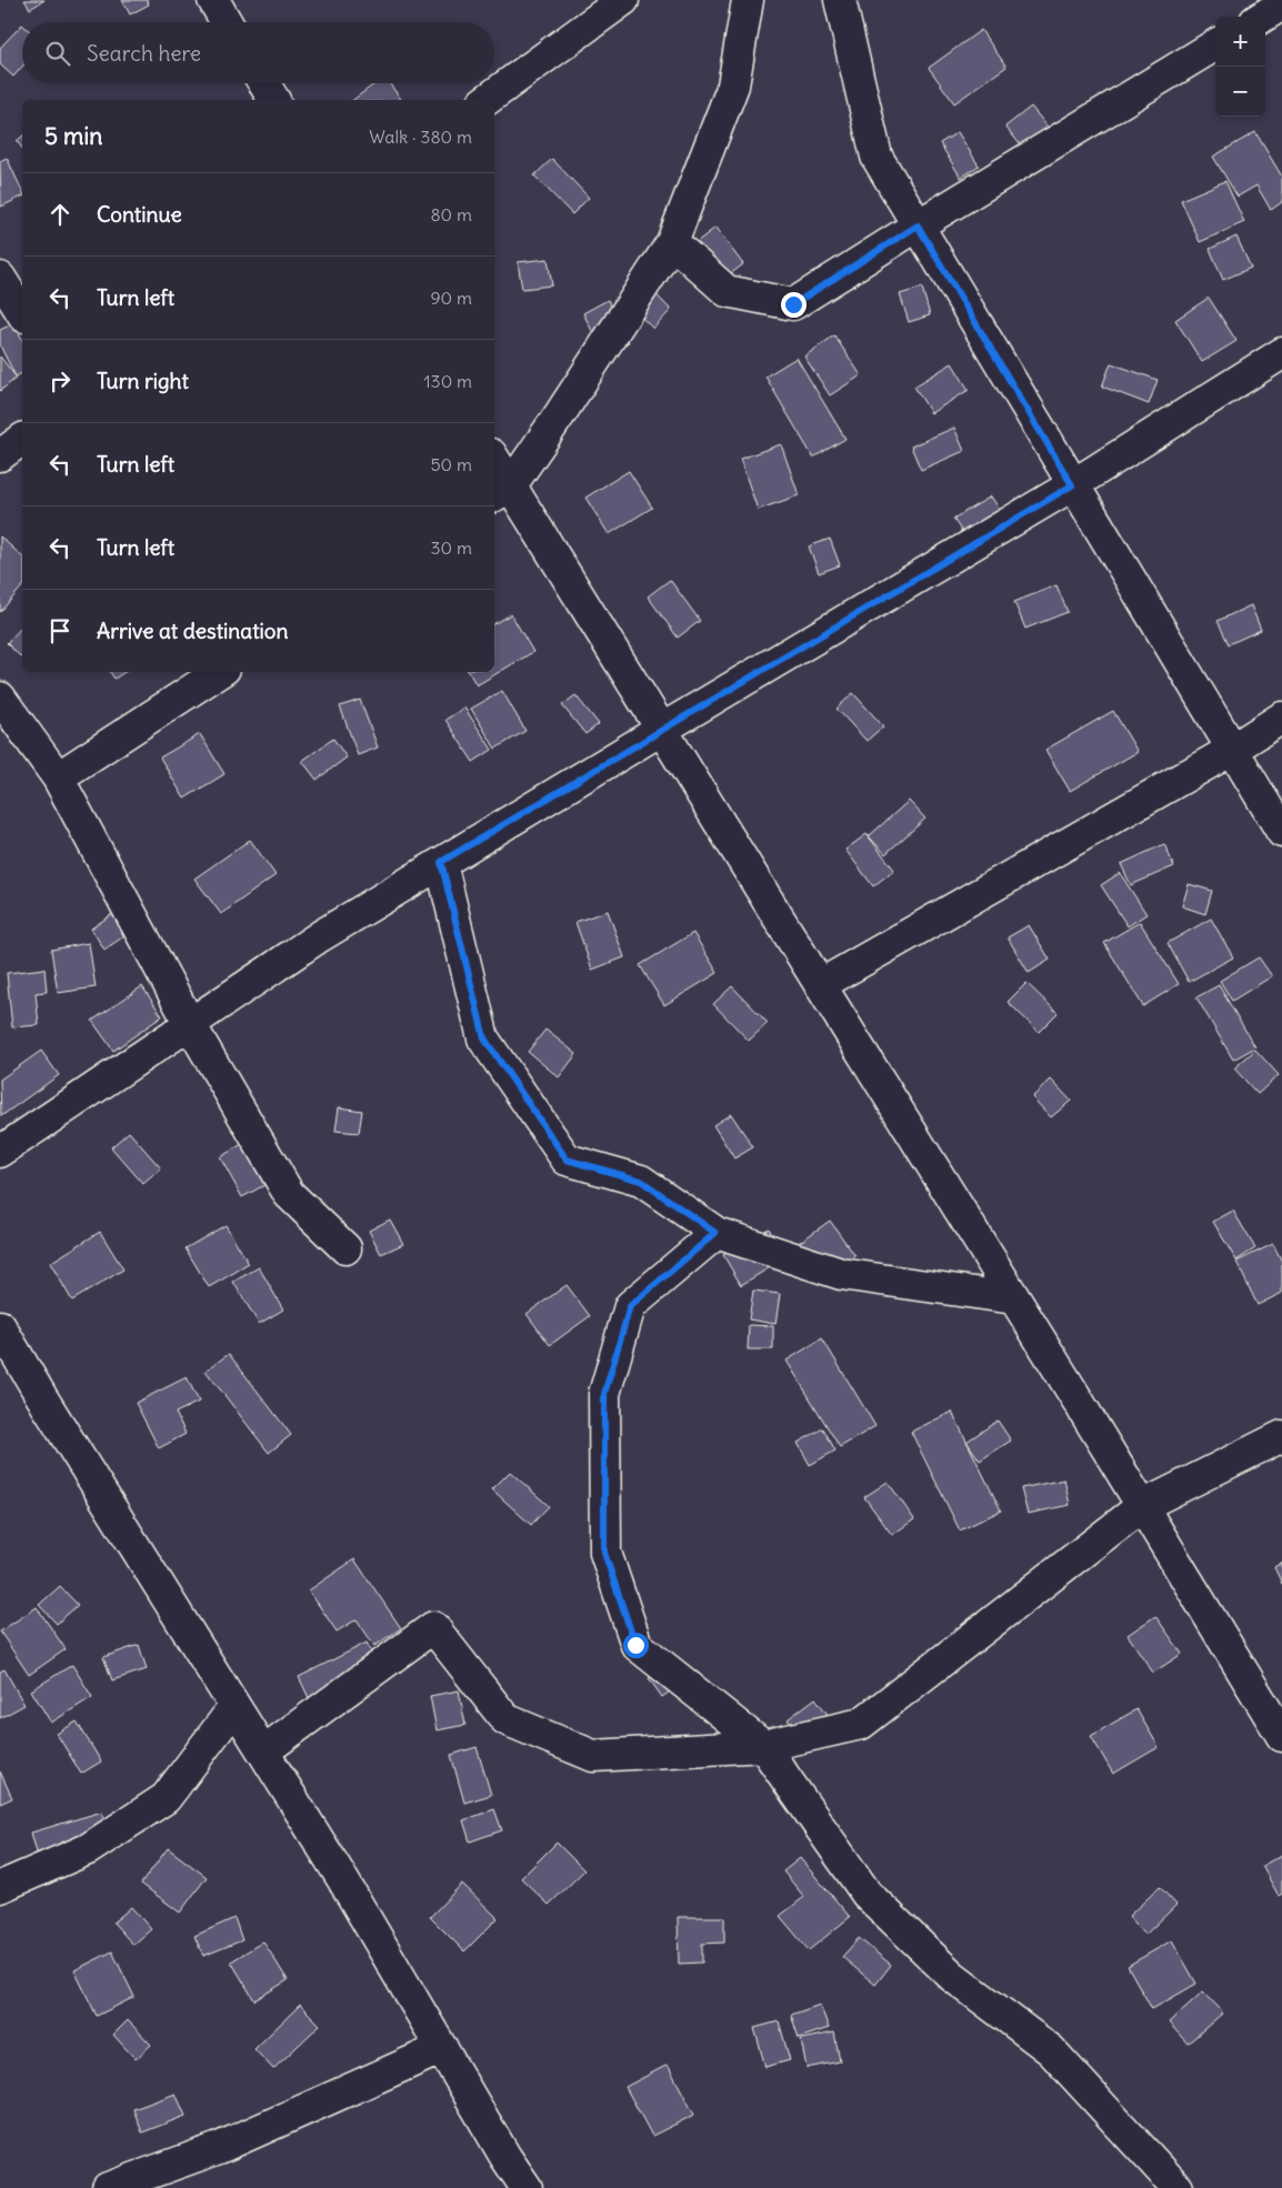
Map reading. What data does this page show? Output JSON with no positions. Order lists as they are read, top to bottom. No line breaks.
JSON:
{"page":{"map_buttons":["+","−"],"search":"Search here","heading":["5 min","Walk · 380 m"],"list":[["Continue","80 m"],["Turn left","90 m"],["Turn right","130 m"],["Turn left","50 m"],["Turn left","30 m"],"Arrive at destination"]}}
